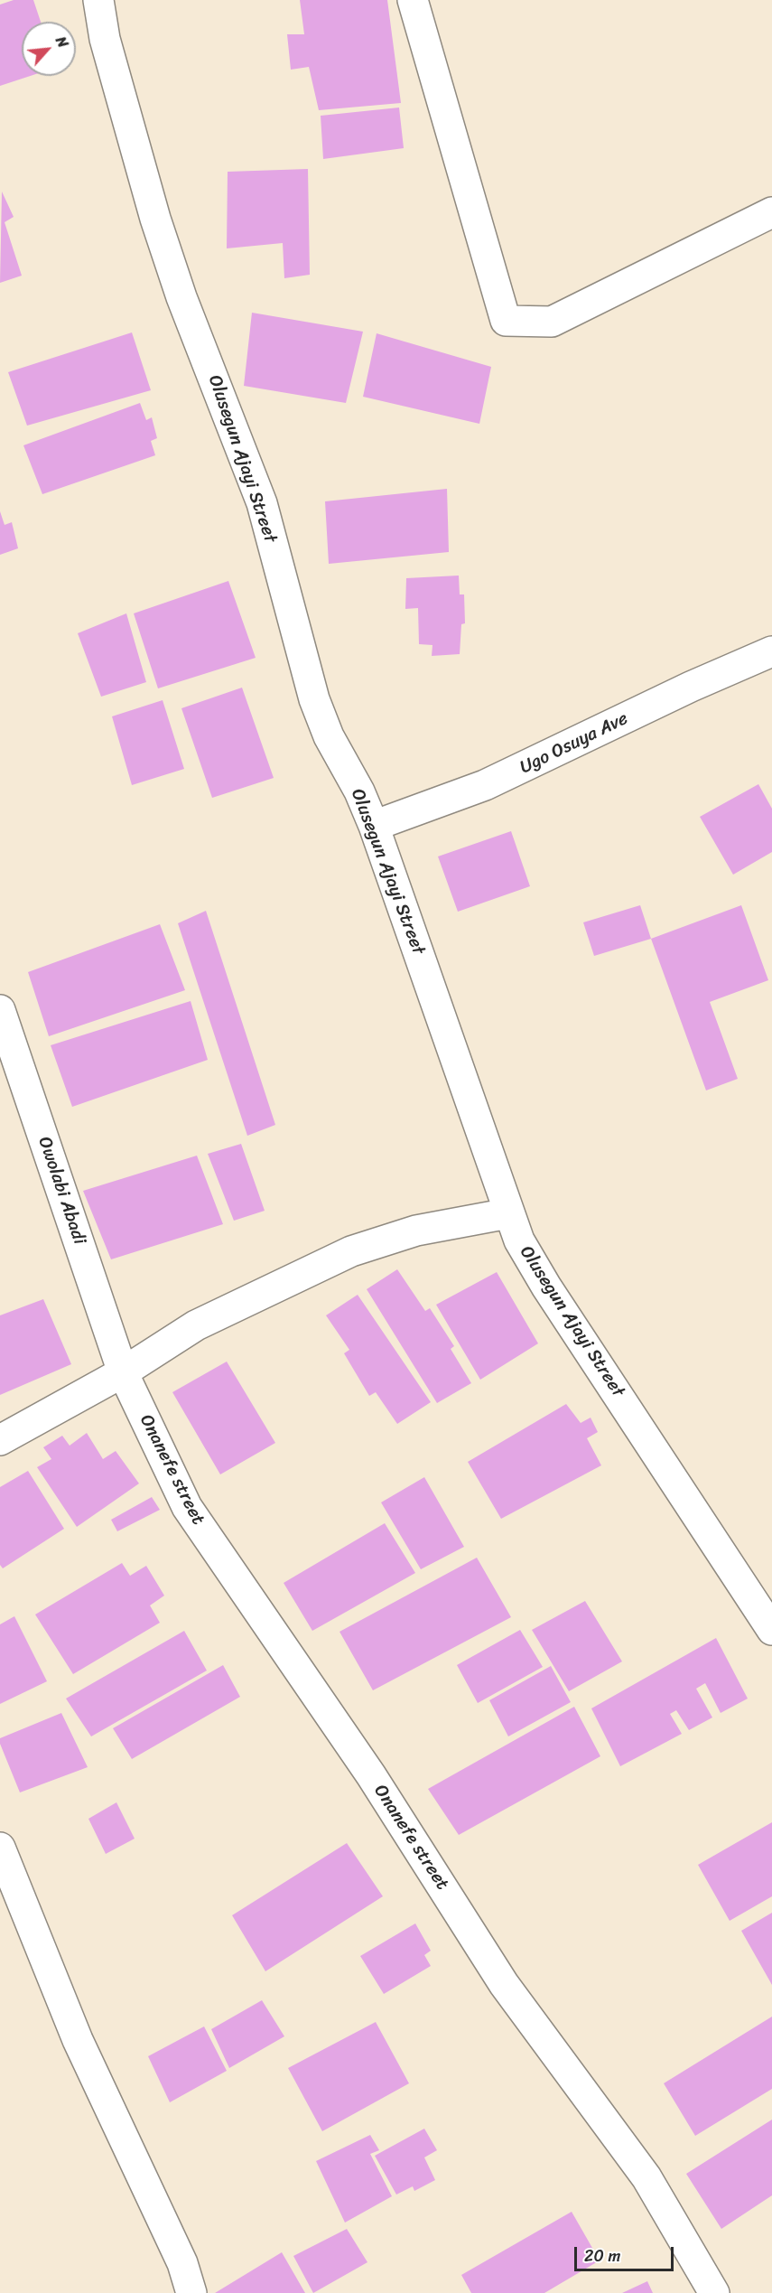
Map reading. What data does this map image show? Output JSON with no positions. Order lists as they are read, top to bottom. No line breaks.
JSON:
{"streets":{"street":["Olusegun Ajayi Street","Ugo Osuya Ave","Owolabi Abadi","Onanefe street"]},"crossings":[["Olusegun Ajayi Street","Ugo Osuya Ave"],["Owolabi Abadi","Onanefe street"]],"scale_bar":"20 m","north":"top right"}
